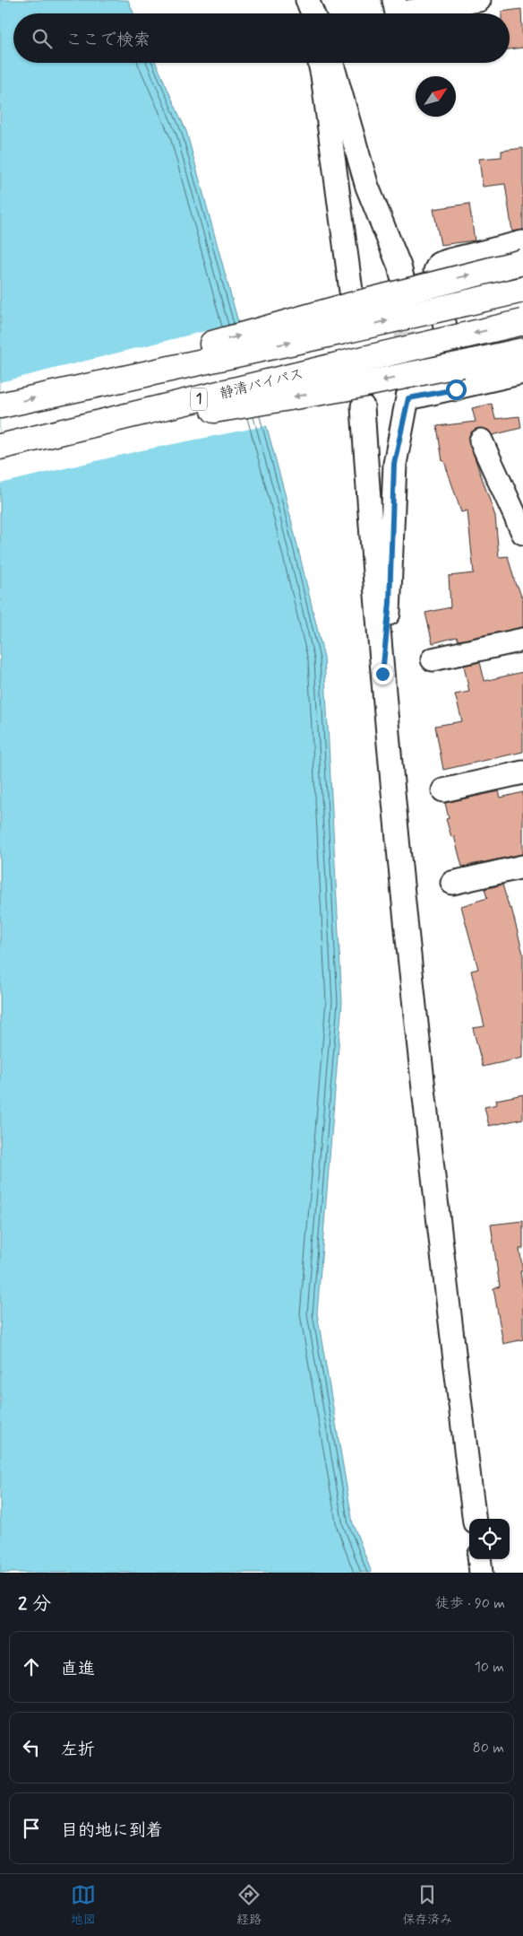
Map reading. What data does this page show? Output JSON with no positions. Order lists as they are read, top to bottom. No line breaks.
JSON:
{"streets":{"highway":["静清バイパス","1"]},"crossings":[["静清バイパス","1"]],"north":"top right","page":{"search":"ここで検索","heading":["2 分","徒歩 · 90 m"],"list":[["直進","10 m"],["左折","80 m"],"目的地に到着"],"nav":["地図","経路","保存済み"]}}
